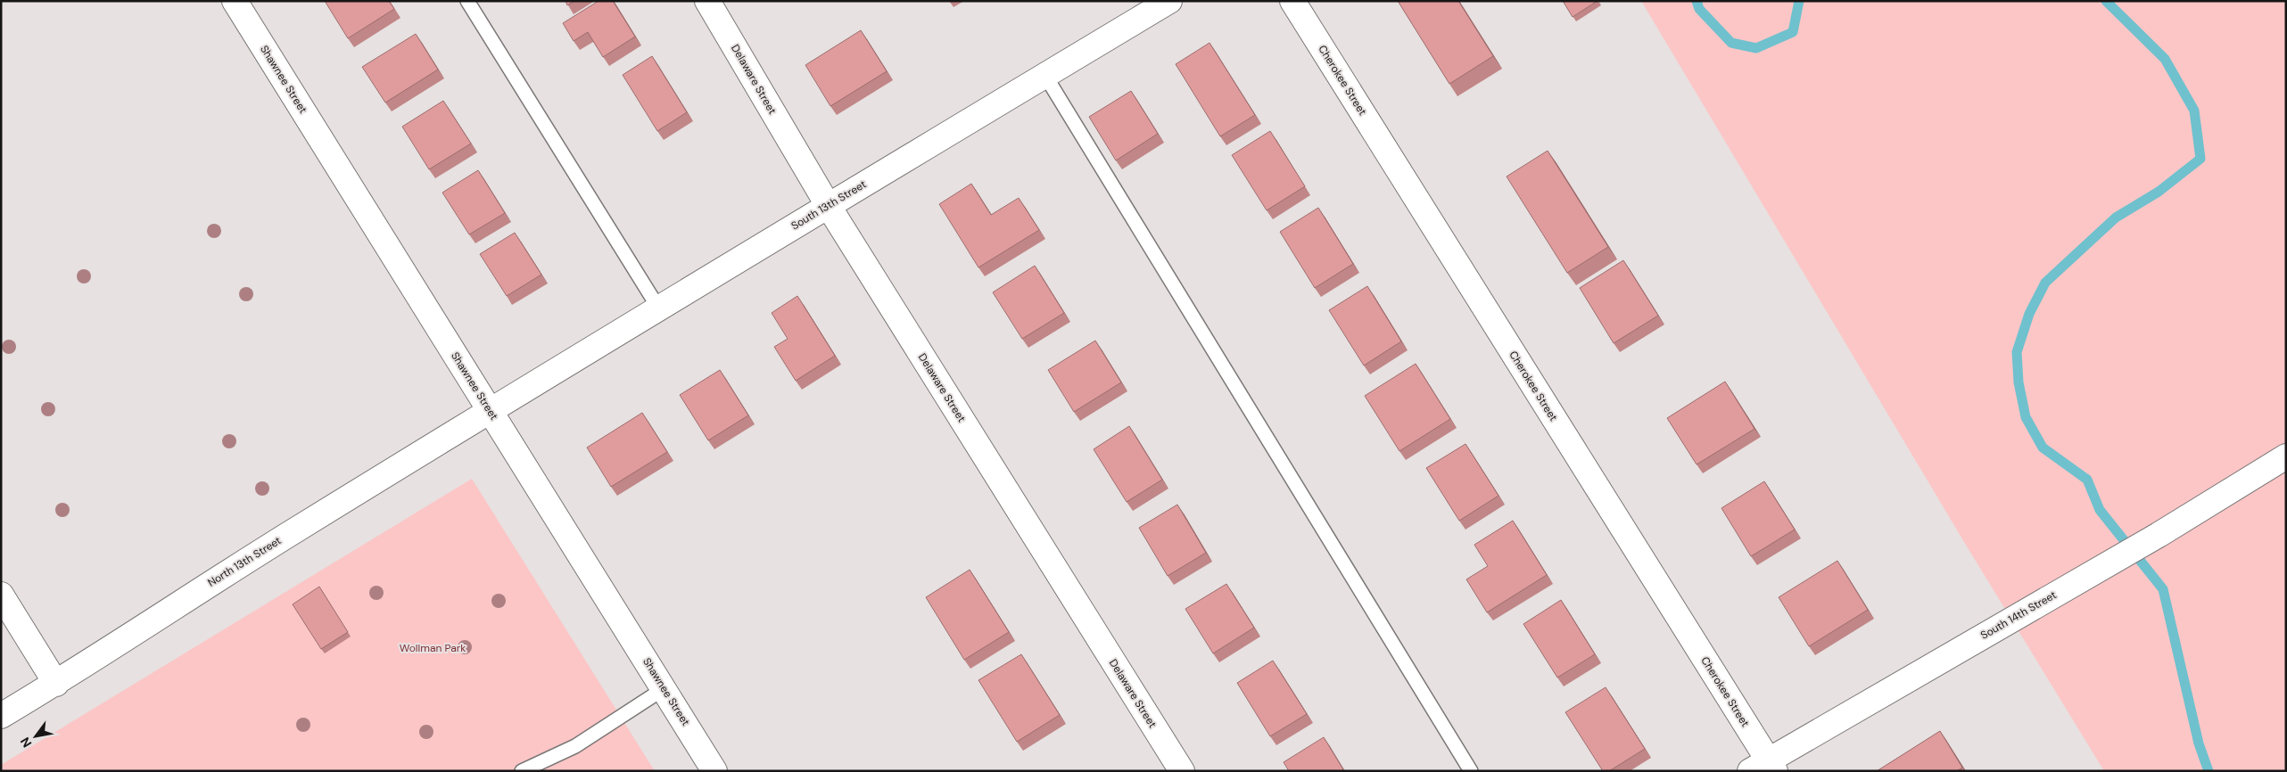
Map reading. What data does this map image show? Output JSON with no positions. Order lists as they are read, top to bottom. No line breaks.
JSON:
{"streets":{"street":["Shawnee Street","Delaware Street","Cherokee Street","South 13th Street","North 13th Street","South 14th Street"]},"crossings":[["Shawnee Street","South 13th Street"],["Shawnee Street","North 13th Street"],["Delaware Street","South 13th Street"],["Cherokee Street","South 14th Street"],["South 13th Street","North 13th Street"]],"parks":["Wollman Park"],"north":"bottom left"}
